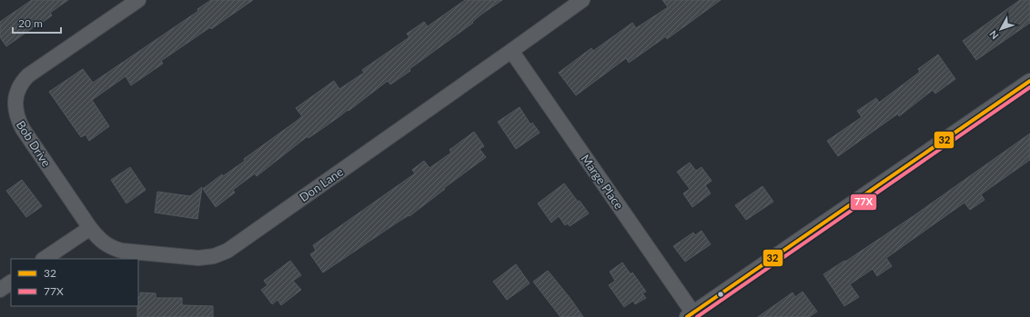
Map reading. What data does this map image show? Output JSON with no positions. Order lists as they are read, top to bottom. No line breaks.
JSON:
{"streets":{"street":["Bob Drive","Marge Place","Don Lane"]},"crossings":[["Bob Drive","Don Lane"],["Marge Place","Don Lane"]],"lines":["transit line 32","transit line 77X"],"legend":["32","77X"],"scale_bar":"20 m","north":"bottom left"}
